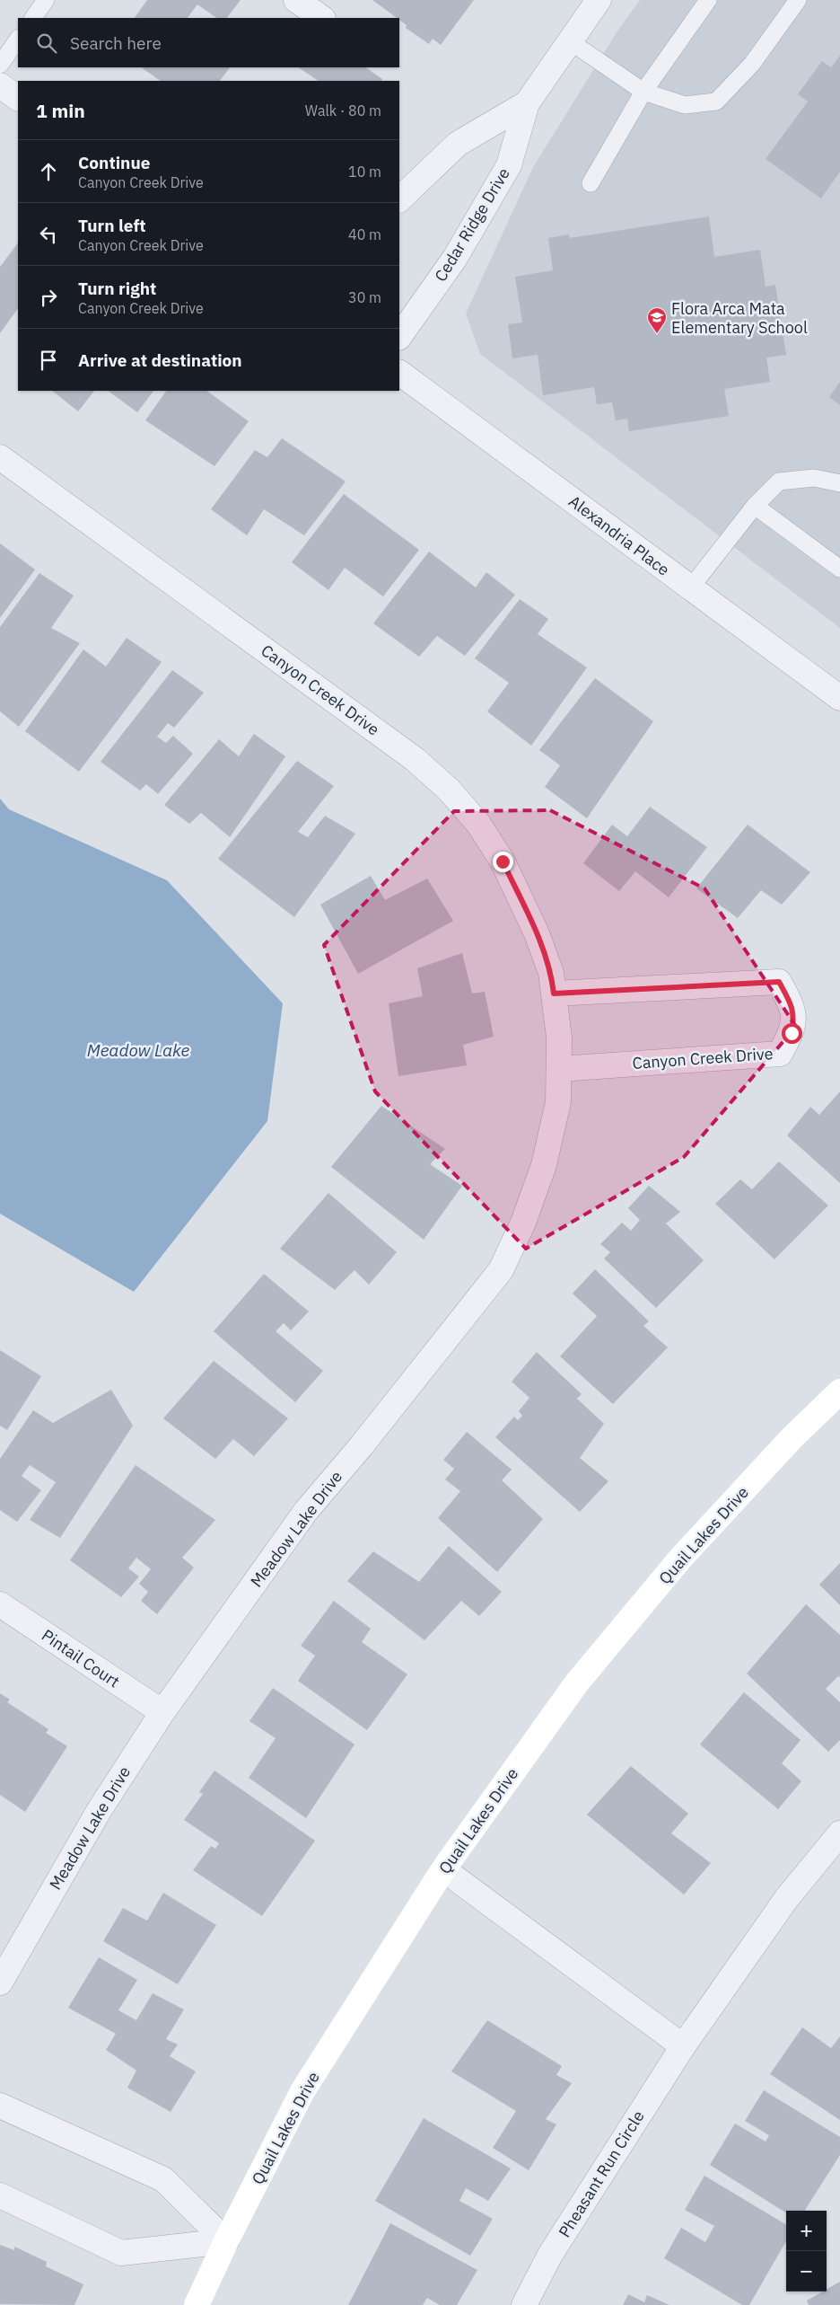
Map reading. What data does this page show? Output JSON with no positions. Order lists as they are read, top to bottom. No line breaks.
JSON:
{"streets":{"main road":["Quail Lakes Drive"],"street":["Cedar Ridge Drive","Alexandria Place","Canyon Creek Drive","Meadow Lake Drive","Pintail Court","Pheasant Run Circle"]},"crossings":[["Canyon Creek Drive","Meadow Lake Drive"],["Meadow Lake Drive","Pintail Court"]],"water":["Meadow Lake"],"places":{"school or university":["Flora Arca Mata Elementary School"]},"page":{"search":"Search here","heading":["1 min","Walk · 80 m"],"list":[["Continue","Canyon Creek Drive","10 m"],["Turn left","Canyon Creek Drive","40 m"],["Turn right","Canyon Creek Drive","30 m"],"Arrive at destination"],"map_buttons":["+","−"]}}
